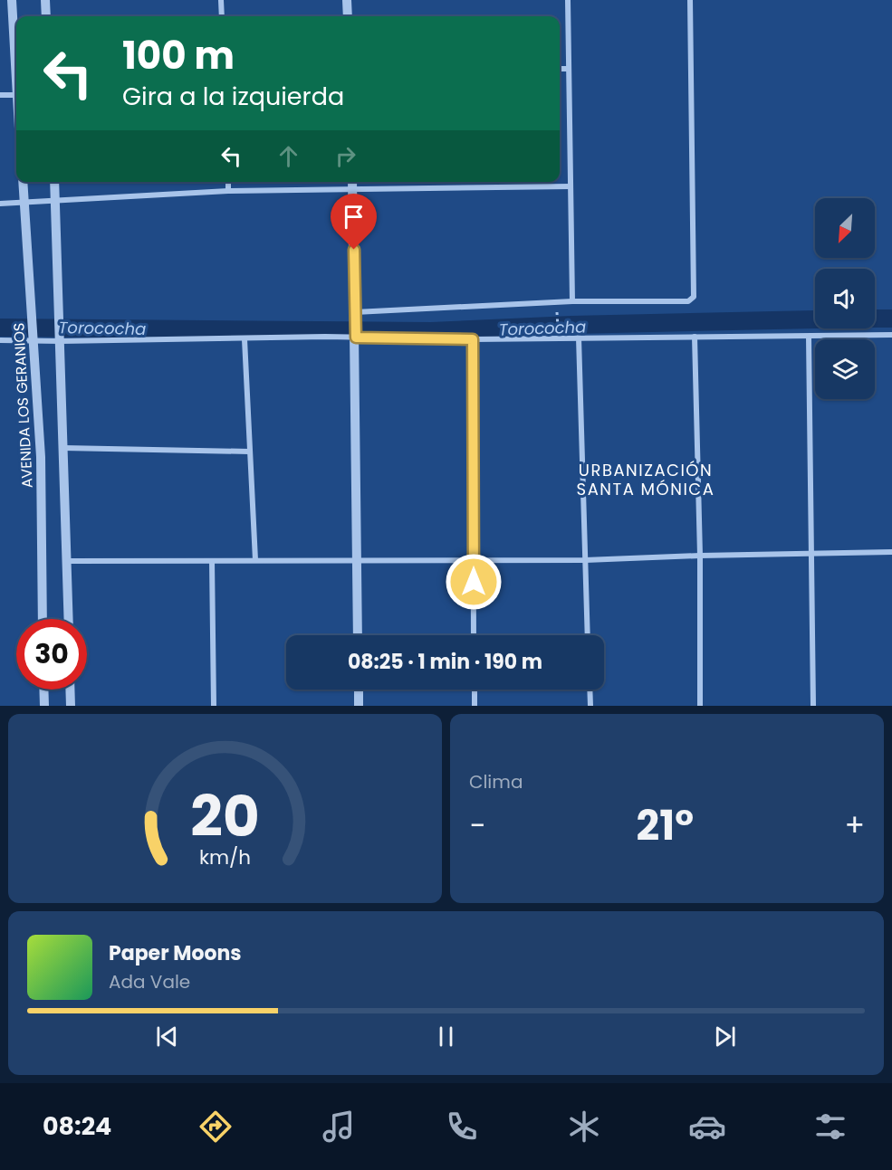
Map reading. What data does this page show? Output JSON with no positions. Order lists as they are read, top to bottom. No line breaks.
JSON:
{"streets":{"street":["AVENIDA LOS GERANIOS"]},"districts":["URBANIZACIÓN SANTA MÓNICA"],"water":["Torococha"],"north":"bottom left","page":{"turn":["100 m","Gira a la izquierda"],"limit":"30","trip":"08:25 · 1 min · 190 m","tile":"Clima","heat":["−","21°","+"],"song":["Paper Moons","Ada Vale"],"tabs":"08:24","gauge":["20","km/h"]}}
